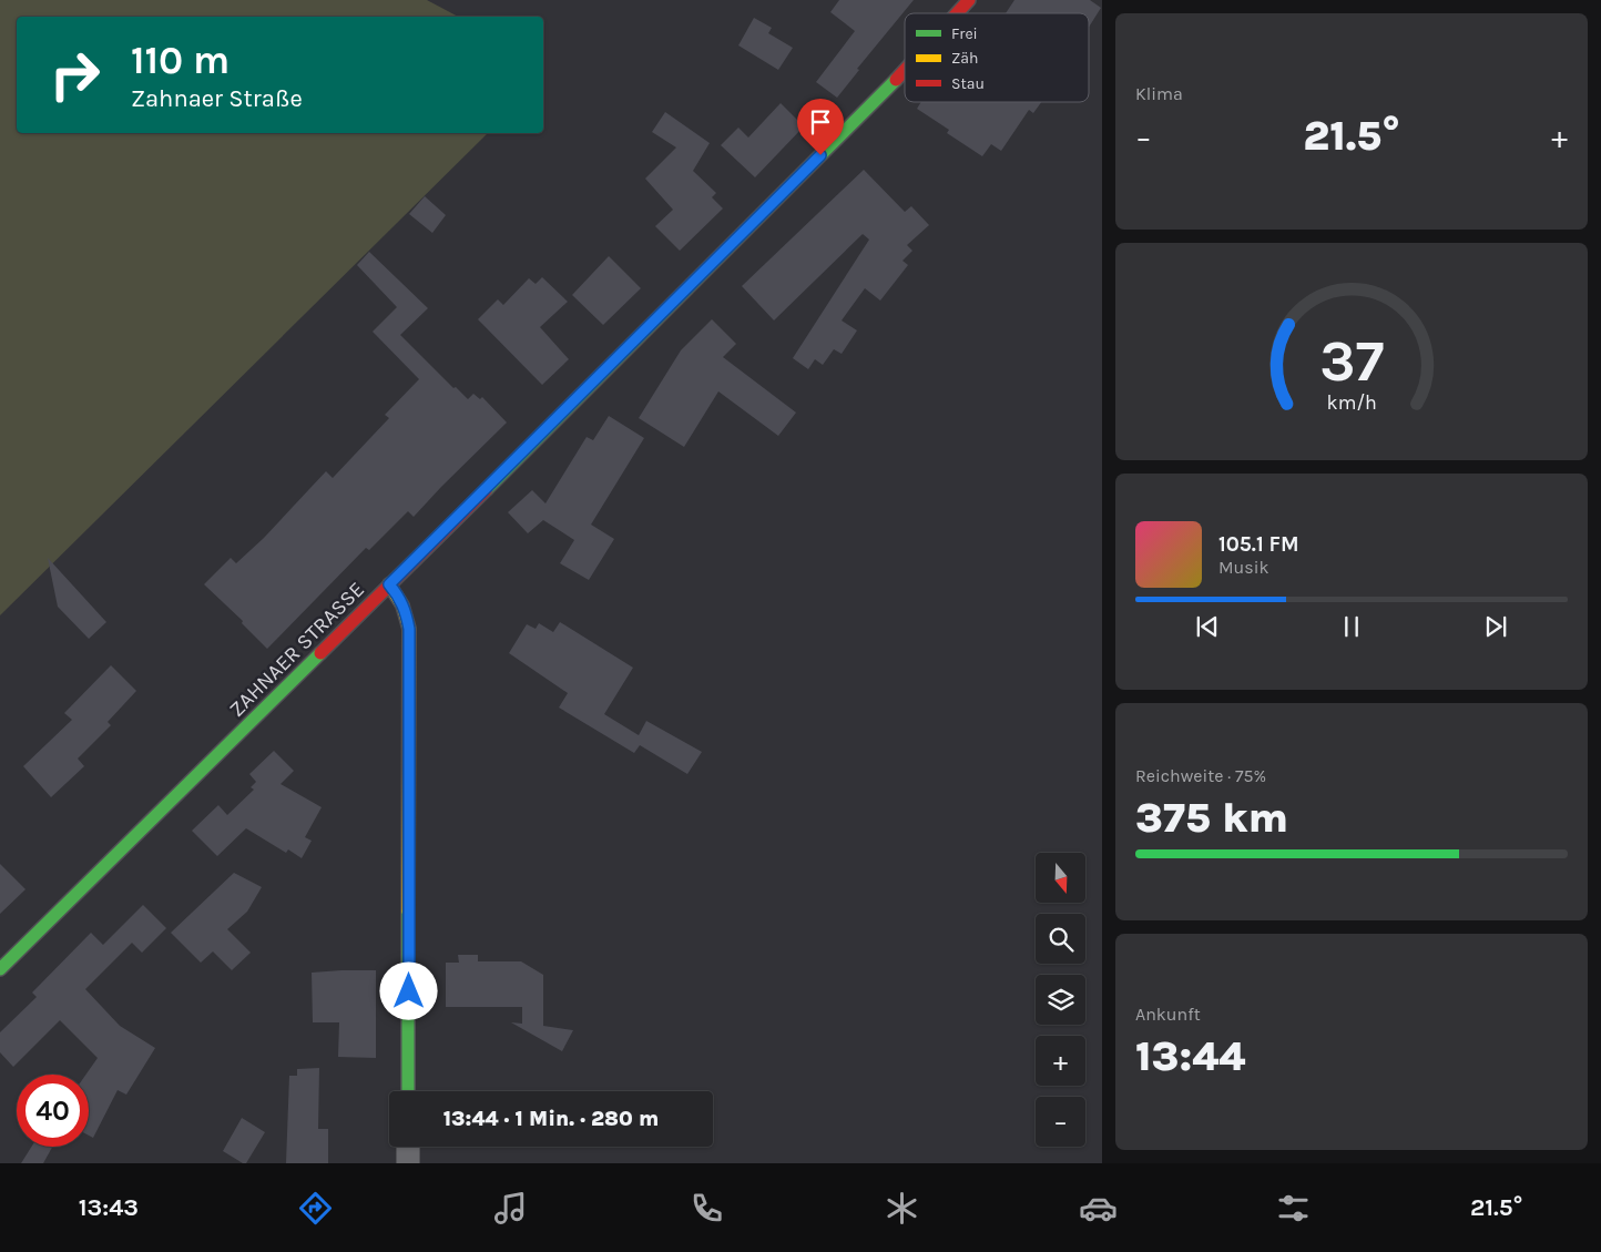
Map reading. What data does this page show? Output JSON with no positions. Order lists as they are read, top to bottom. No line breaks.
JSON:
{"streets":{"main road":["ZAHNAER STRASSE"]},"legend":["Frei","Zäh","Stau"],"north":"bottom","page":{"tile":["Klima",["Reichweite · 75%","375 km"],["Ankunft","13:44"]],"turn":["110 m","Zahnaer Straße"],"heat":["−","21.5°","+"],"song":["105.1 FM","Musik"],"map_buttons":["+","−"],"limit":"40","trip":"13:44 · 1 Min. · 280 m","tabs":["13:43","21.5°"],"gauge":["37","km/h"]}}
